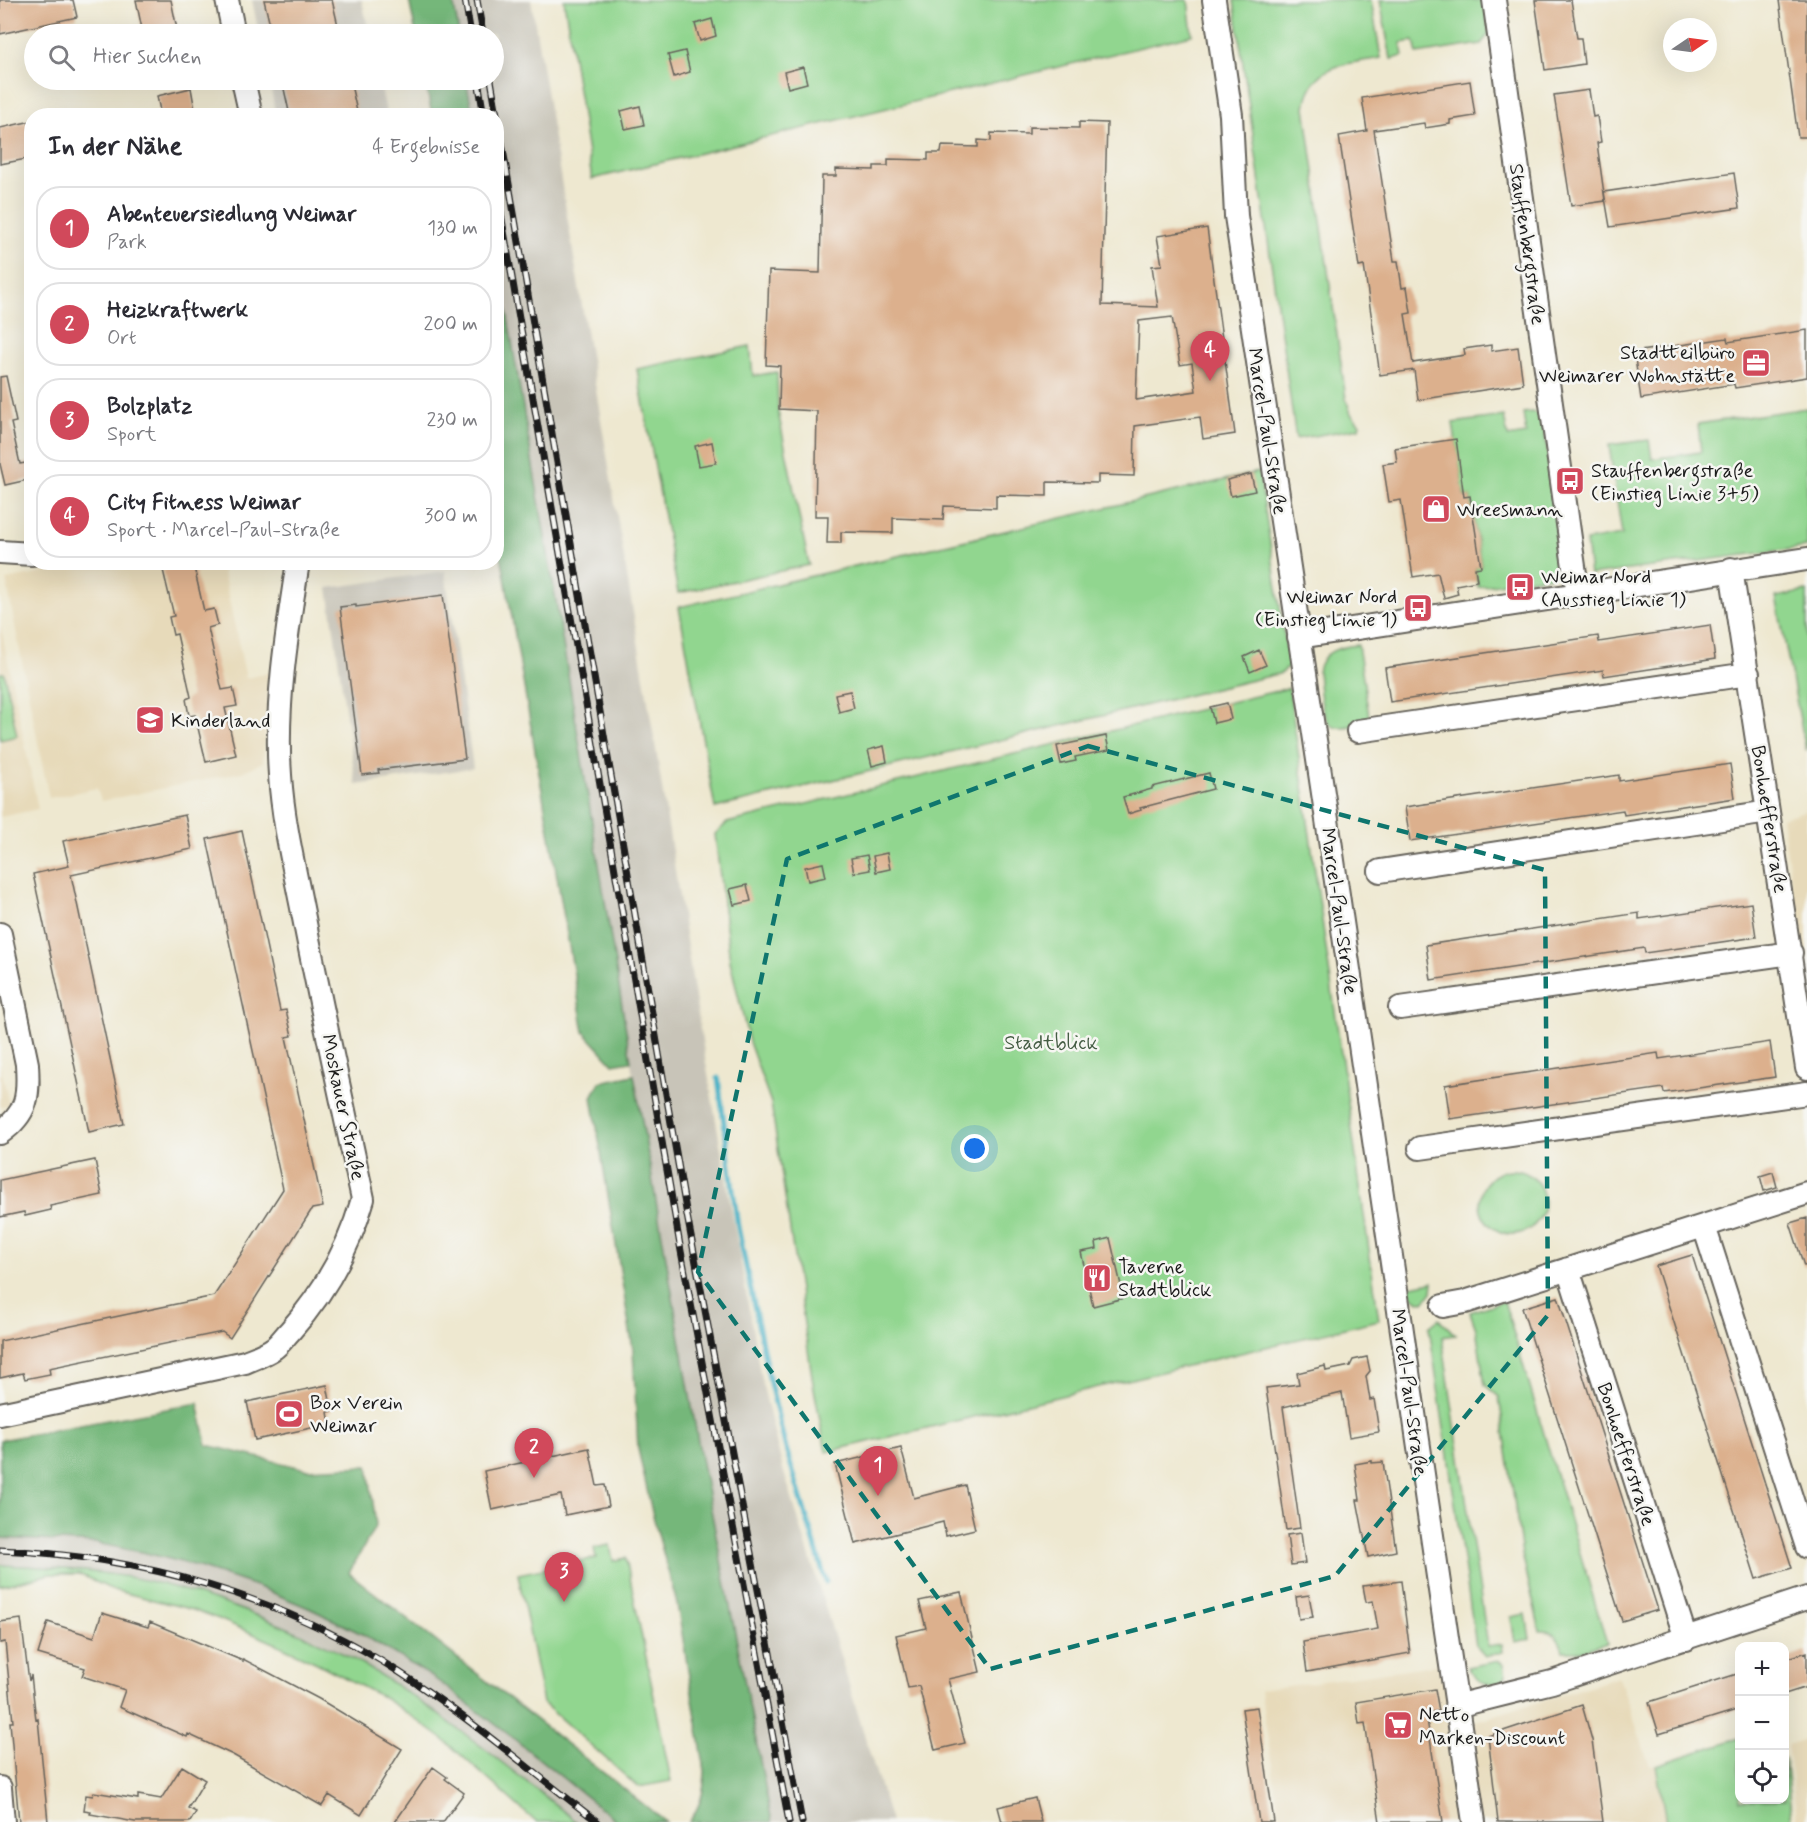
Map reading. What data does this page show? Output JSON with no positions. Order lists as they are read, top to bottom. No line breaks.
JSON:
{"streets":{"street":["Stauffenbergstraße","Marcel-Paul-Straße","Bonhoefferstraße","Moskauer Straße"]},"parks":["Stadtblick"],"places":{"office":["Stadtteilbüro Weimarer Wohnstätte"],"bus stop":["Stauffenbergstraße (Einstieg Linie 3+5)","Weimar Nord (Ausstieg Linie 1)","Weimar Nord (Einstieg Linie 1)"],"shop":["Wreesmann"],"school or university":["Kinderland"],"restaurant":["Taverne Stadtblick"],"sports":["Box Verein Weimar"],"supermarket":["Netto Marken-Discount"]},"north":"right","page":{"search":"Hier suchen","heading":["In der Nähe","4 Ergebnisse"],"list":[{"mark":"1","name":"Abenteuersiedlung Weimar","note":"Park","value":"130 m"},{"mark":"2","name":"Heizkraftwerk","note":"Ort","value":"200 m"},{"mark":"3","name":"Bolzplatz","note":"Sport","value":"230 m"},{"mark":"4","name":"City Fitness Weimar","note":"Sport · Marcel-Paul-Straße","value":"300 m"}],"pins":["4","2","1","3"],"map_buttons":["+","−"]}}
